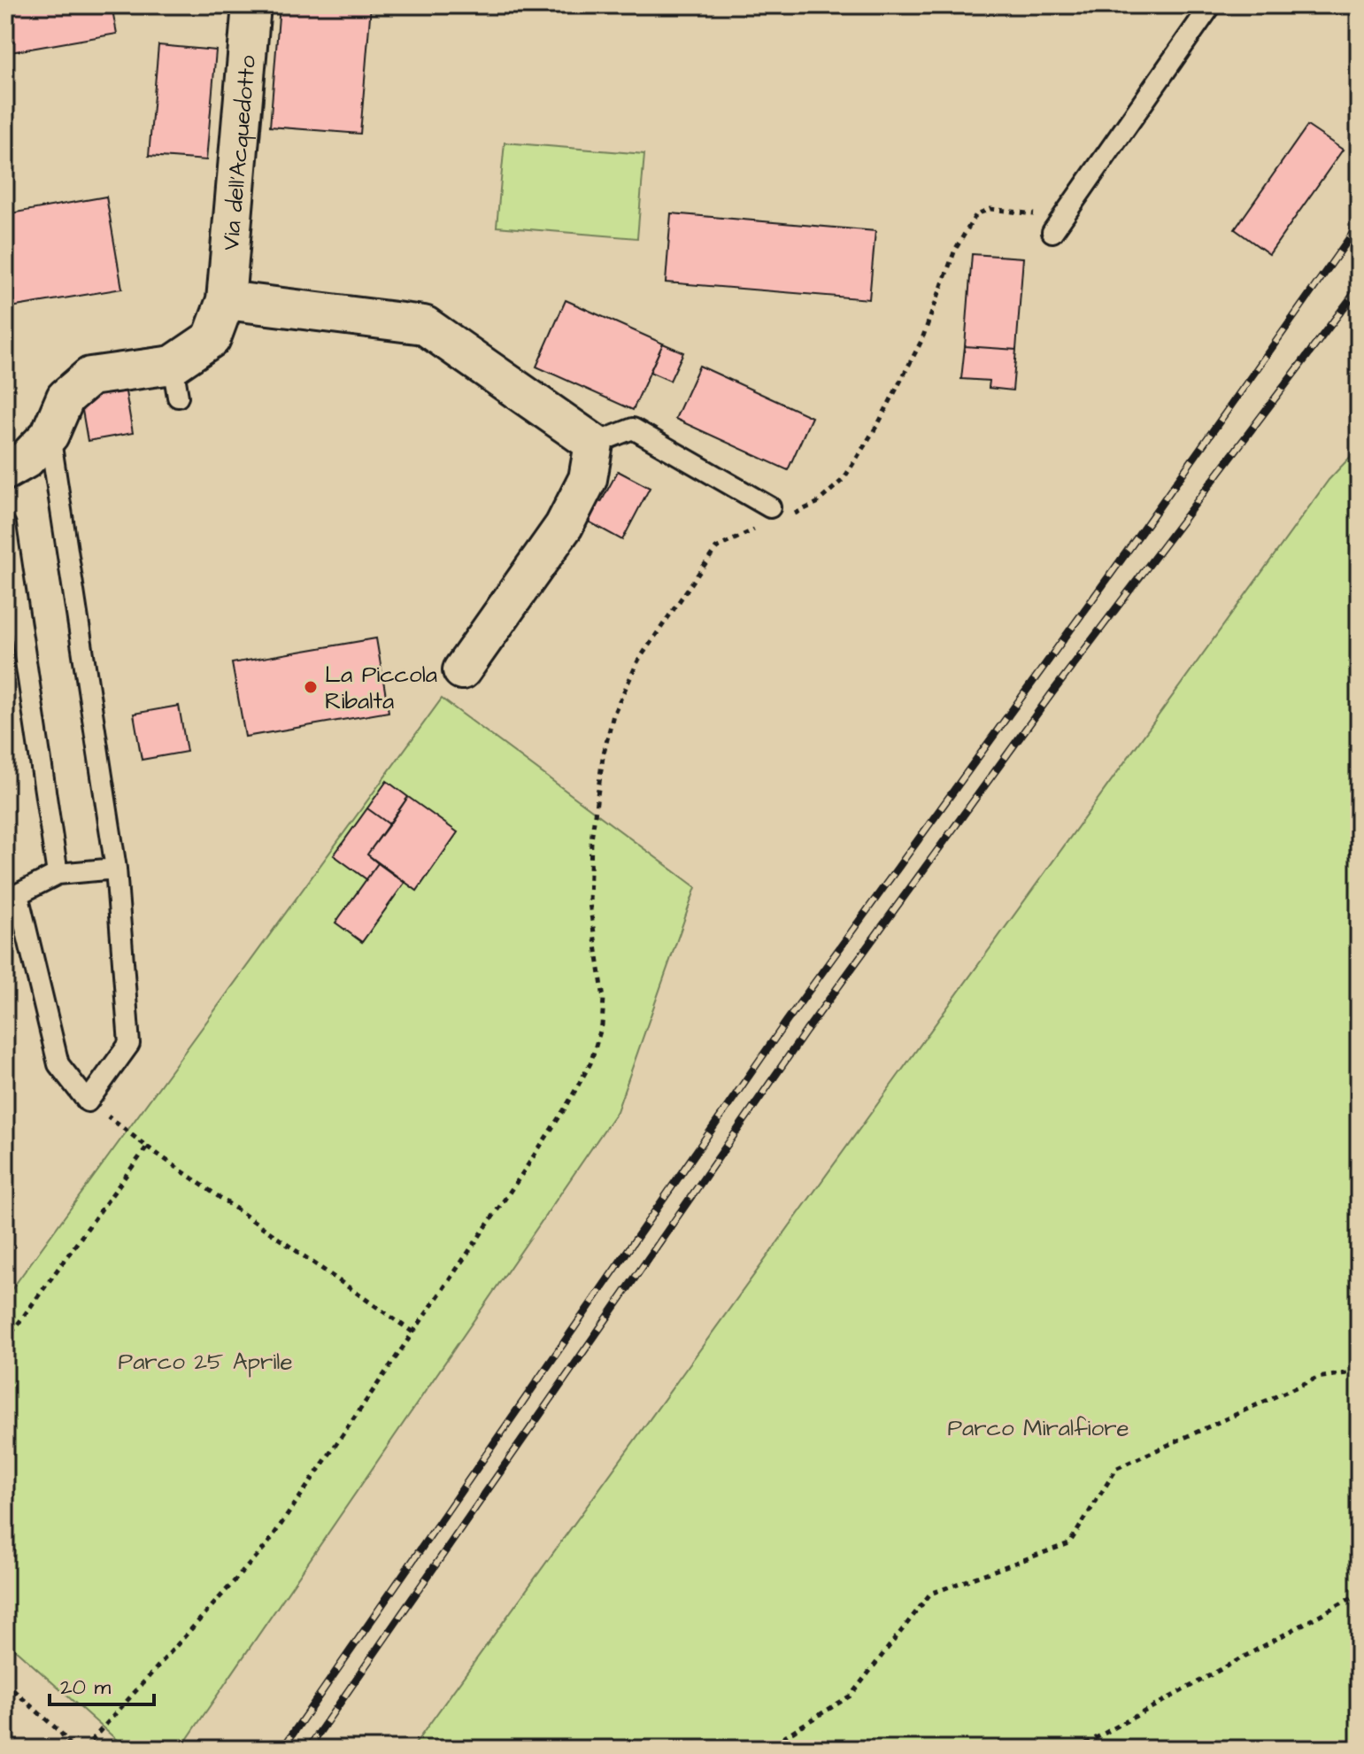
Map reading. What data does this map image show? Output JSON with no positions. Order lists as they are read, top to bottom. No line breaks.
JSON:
{"streets":{"street":["Via dell'Acquedotto"]},"parks":["Parco 25 Aprile","Parco Miralfiore"],"places":["La Piccola Ribalta"],"scale_bar":"20 m"}
